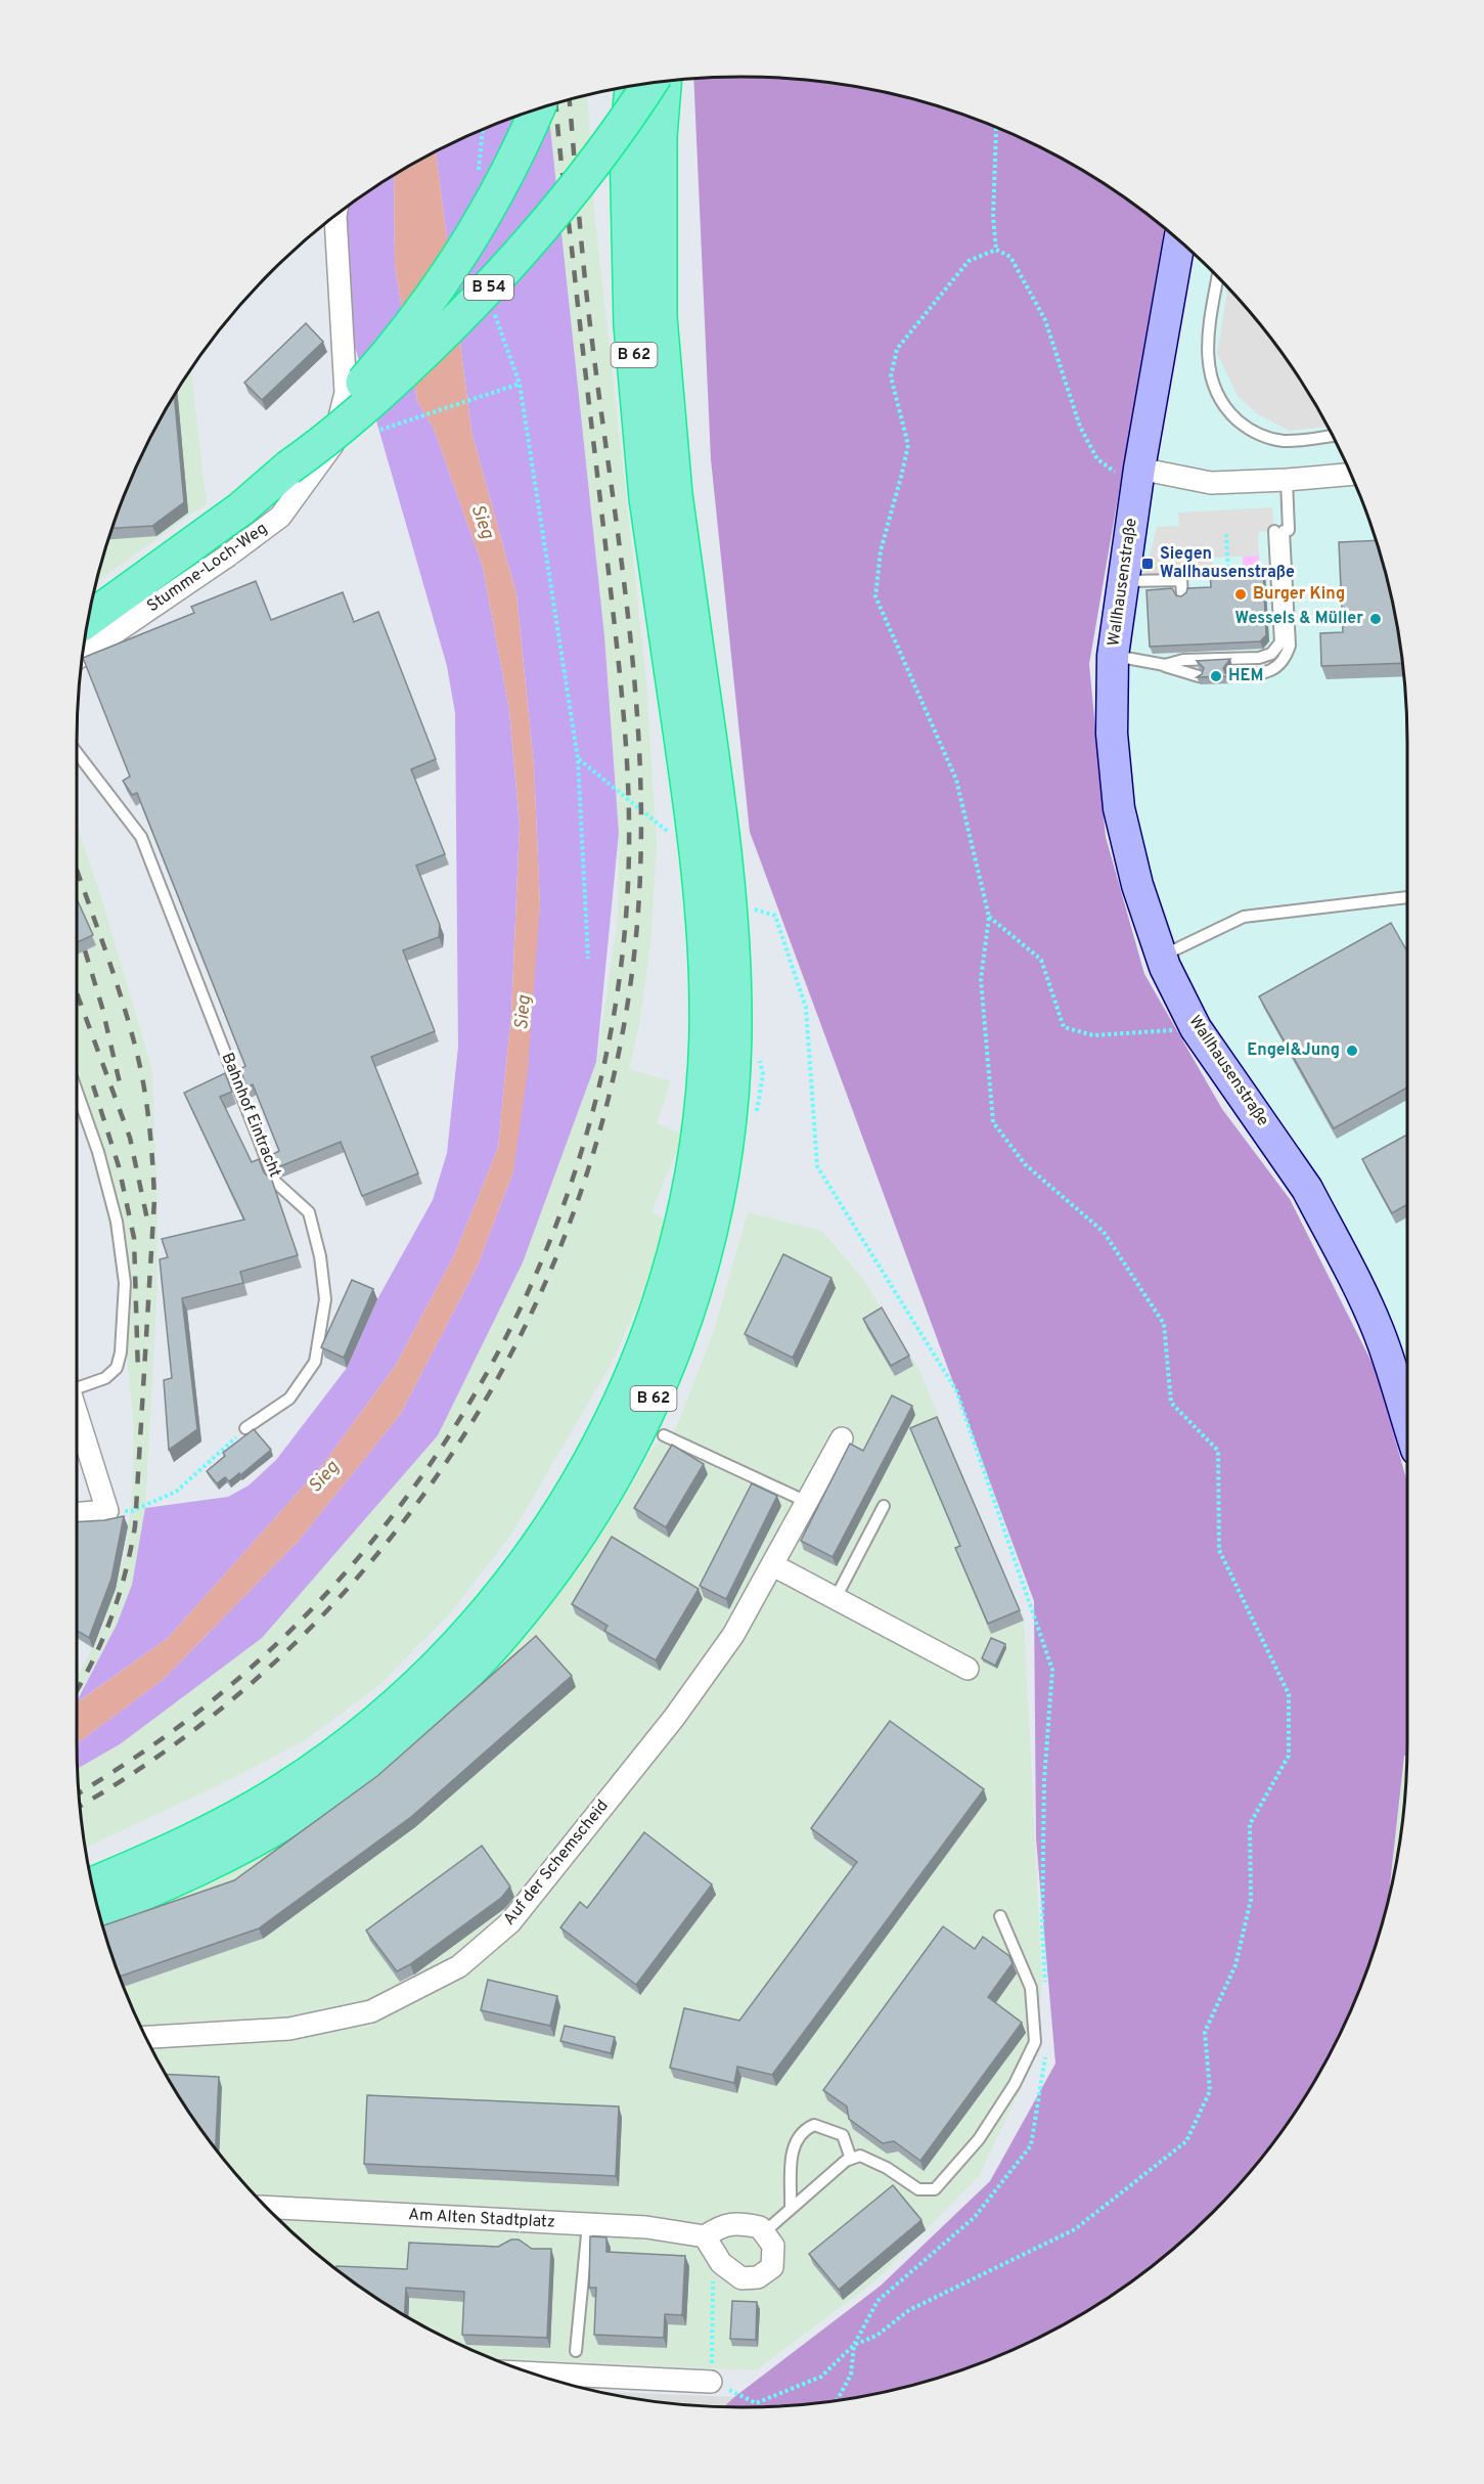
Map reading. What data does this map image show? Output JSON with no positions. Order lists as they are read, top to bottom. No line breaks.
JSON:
{"streets":{"highway":["B 54","B 62"],"street":["Stumme-Loch-Weg","Wallhausenstraße","Auf der Schemscheid","Am Alten Stadtplatz"],"lane":["Bahnhof Eintracht"]},"water":["Sieg"],"places":{"transit":["Siegen Wallhausenstraße"],"other":["Burger King","Wessels & Müller","HEM","Engel&Jung"]}}
